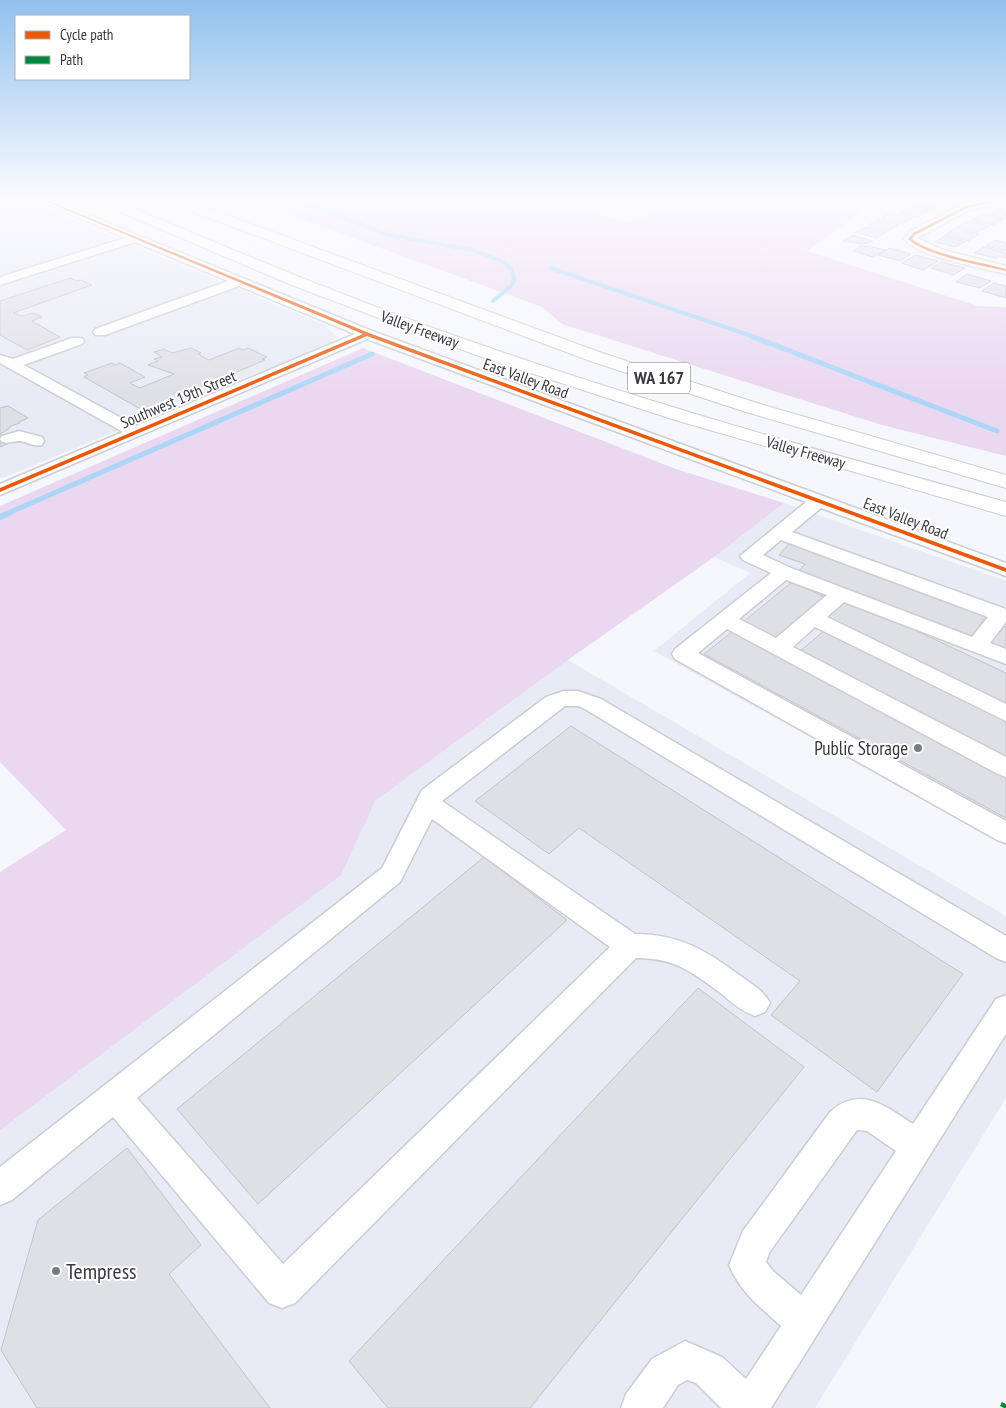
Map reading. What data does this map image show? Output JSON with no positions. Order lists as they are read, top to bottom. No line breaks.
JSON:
{"streets":{"highway":["Valley Freeway","WA 167"],"street":["East Valley Road","Southwest 19th Street"]},"crossings":[["East Valley Road","Southwest 19th Street"]],"places":["Public Storage","Tempress"],"legend":["Cycle path","Path"]}
